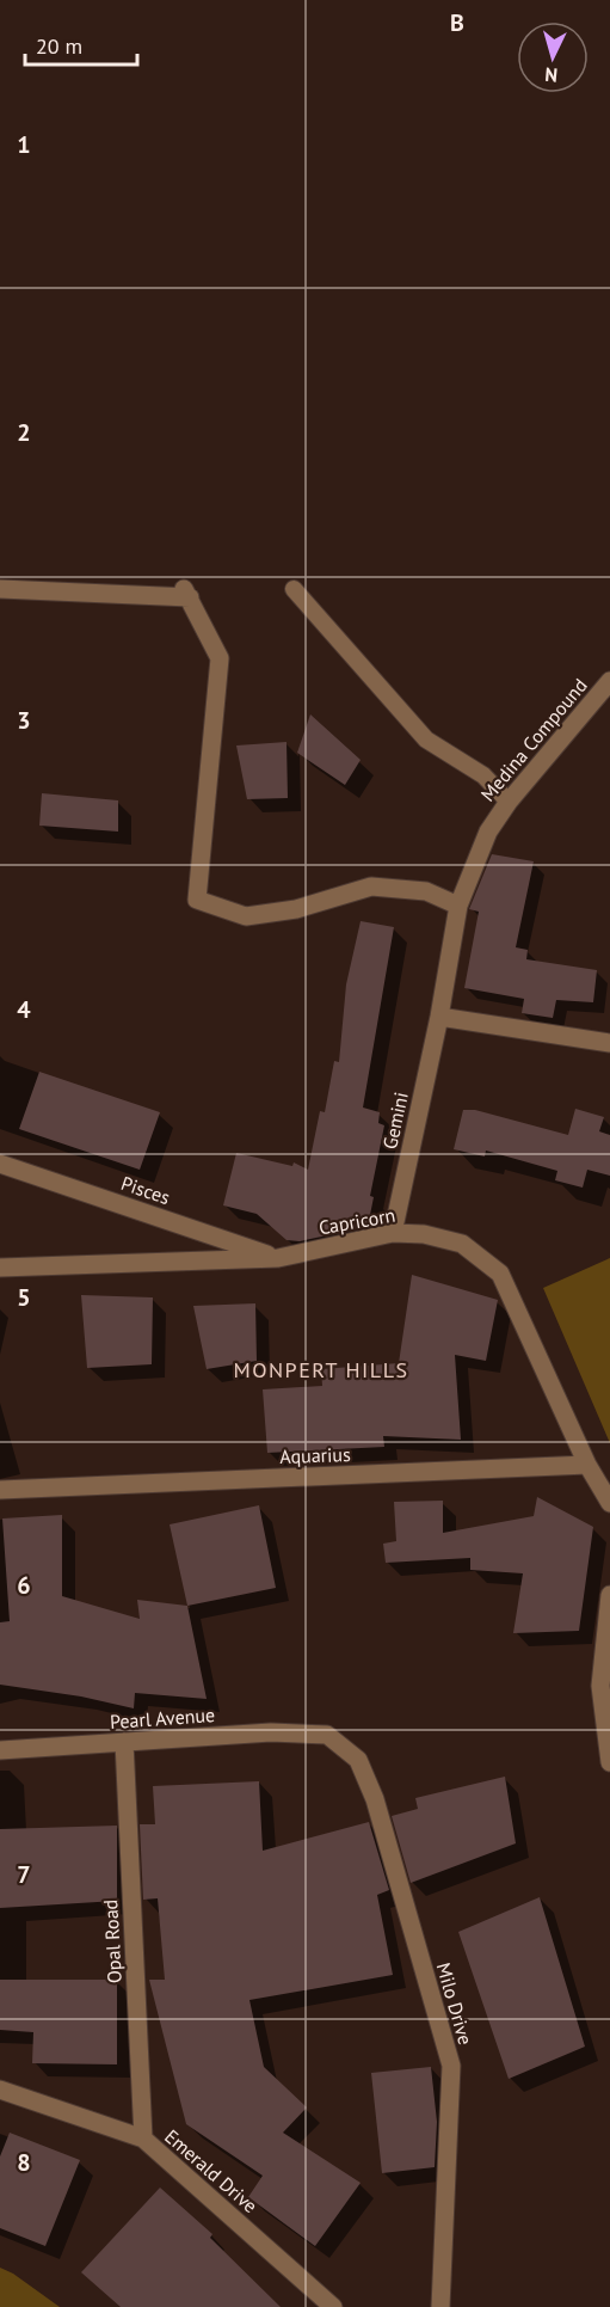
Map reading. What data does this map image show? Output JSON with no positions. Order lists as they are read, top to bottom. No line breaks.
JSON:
{"streets":{"street":["Medina Compound","Gemini","Pisces","Capricorn","Aquarius","Pearl Avenue","Opal Road","Milo Drive","Emerald Drive"]},"crossings":[["Medina Compound","Gemini"],["Gemini","Capricorn"],["Pisces","Capricorn"],["Capricorn","Aquarius"],["Pearl Avenue","Opal Road"],["Pearl Avenue","Milo Drive"],["Opal Road","Emerald Drive"]],"districts":["MONPERT HILLS"],"scale_bar":"20 m","north":"bottom","grid":{"columns":["B"],"rows":["1","2","3","4","5","6","7","8"]}}
